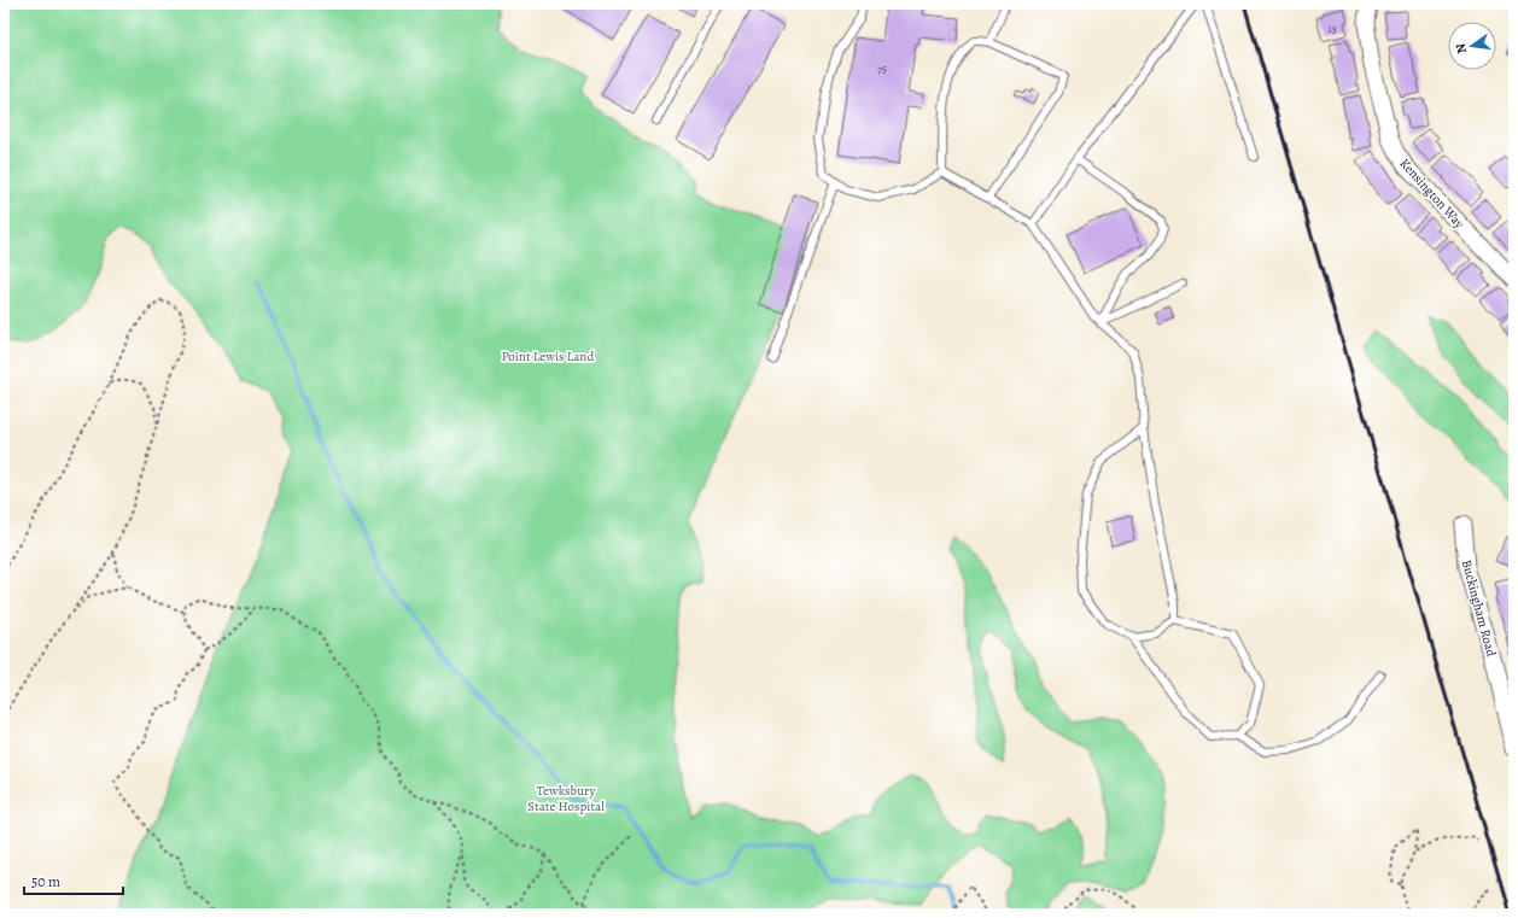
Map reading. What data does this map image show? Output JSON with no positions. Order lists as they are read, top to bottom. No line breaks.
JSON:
{"streets":{"street":["Kensington Way","Buckingham Road"]},"parks":["Point Lewis Land","Tewksbury State Hospital"],"house_numbers":["13","75"],"scale_bar":"50 m","north":"left"}
